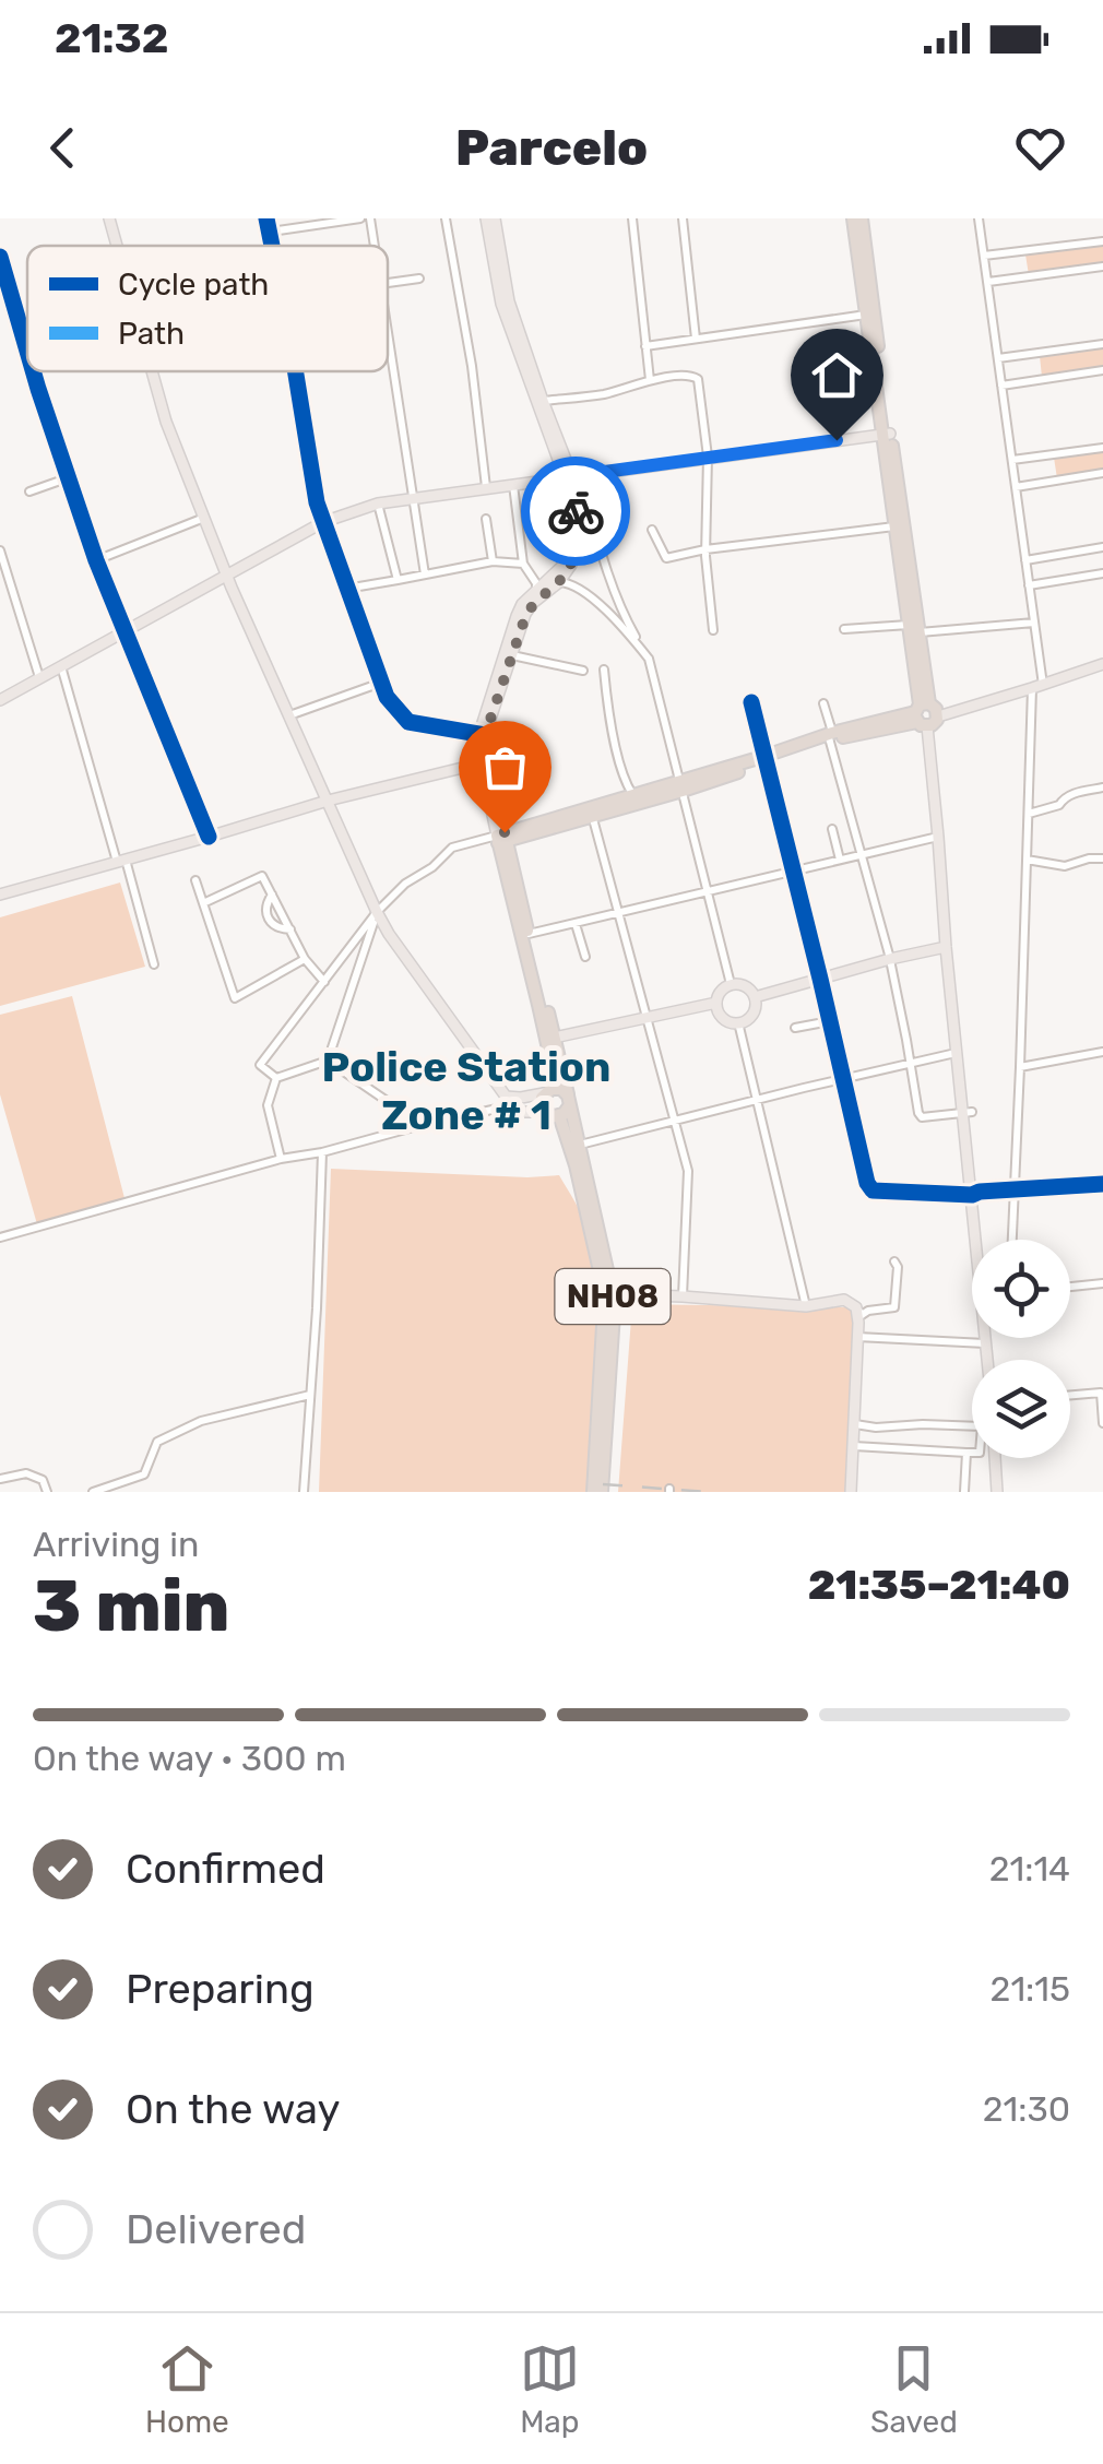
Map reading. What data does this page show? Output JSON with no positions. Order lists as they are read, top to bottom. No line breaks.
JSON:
{"streets":{"highway":["NH08"]},"districts":["Police Station Zone # 1"],"legend":["Cycle path","Path"],"page":{"status":"21:32","header":"Parcelo","heading":["3 min","Arriving in","21:35–21:40"],"bar":"On the way · 300 m","list":[["Confirmed","21:14"],["Preparing","21:15"],["On the way","21:30"],"Delivered"],"tabs":["Home","Map","Saved"]}}
